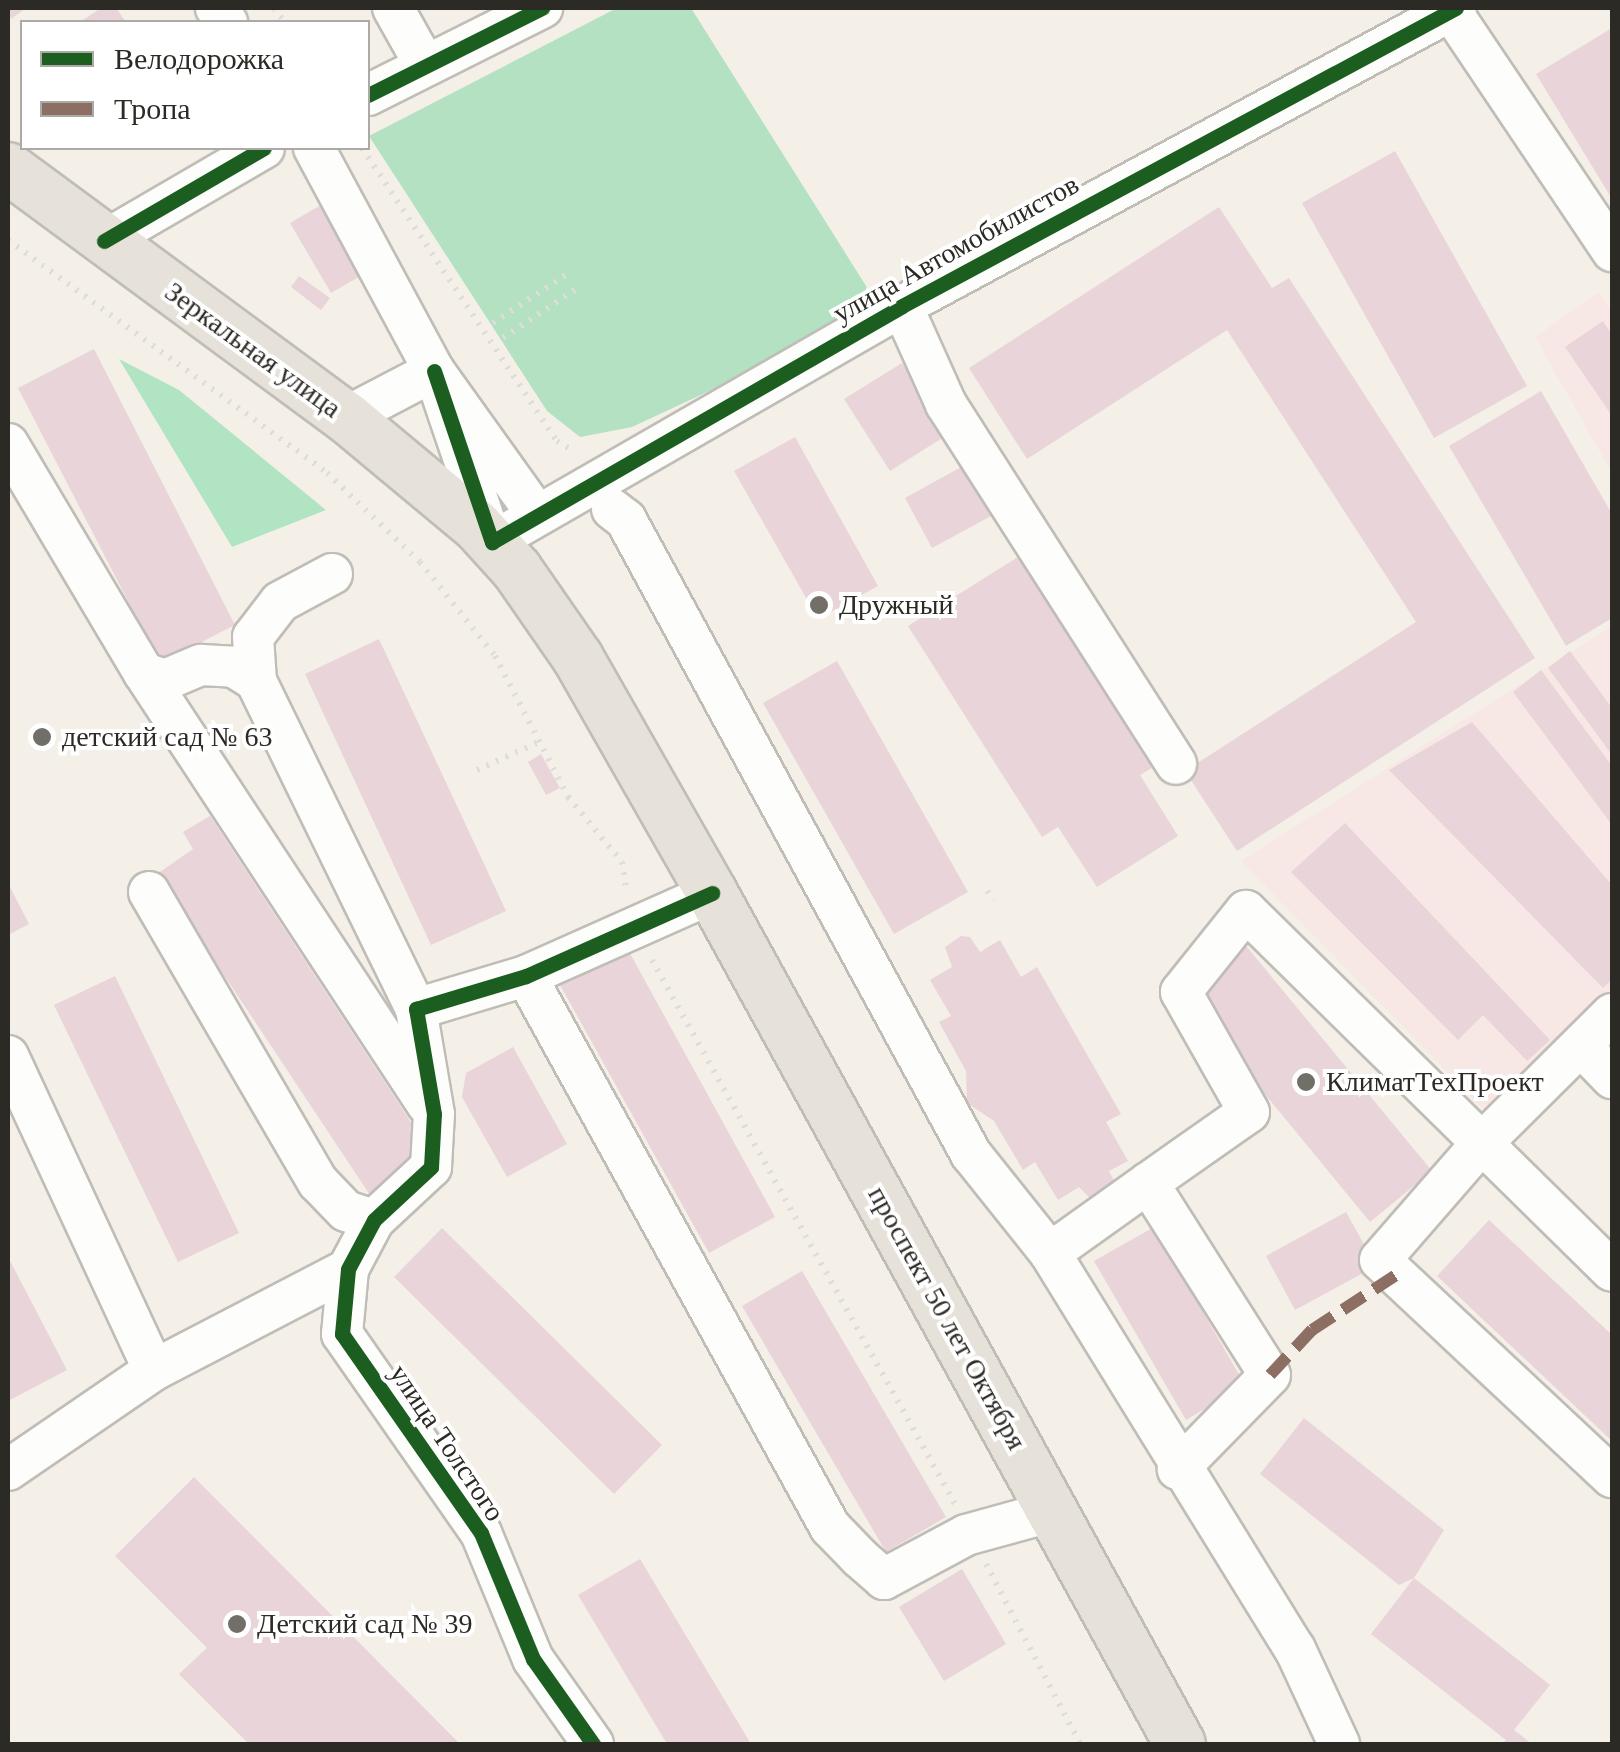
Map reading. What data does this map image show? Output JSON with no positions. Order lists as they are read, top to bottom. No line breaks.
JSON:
{"streets":{"main road":["Зеркальная улица","проспект 50 лет Октября"],"street":["улица Автомобилистов","улица Толстого"]},"crossings":[["улица Автомобилистов","Зеркальная улица"],["улица Автомобилистов","проспект 50 лет Октября"],["Зеркальная улица","проспект 50 лет Октября"]],"places":["Дружный","детский сад № 63","КлиматТехПроект","Детский сад № 39"],"legend":["Велодорожка","Тропа"]}
